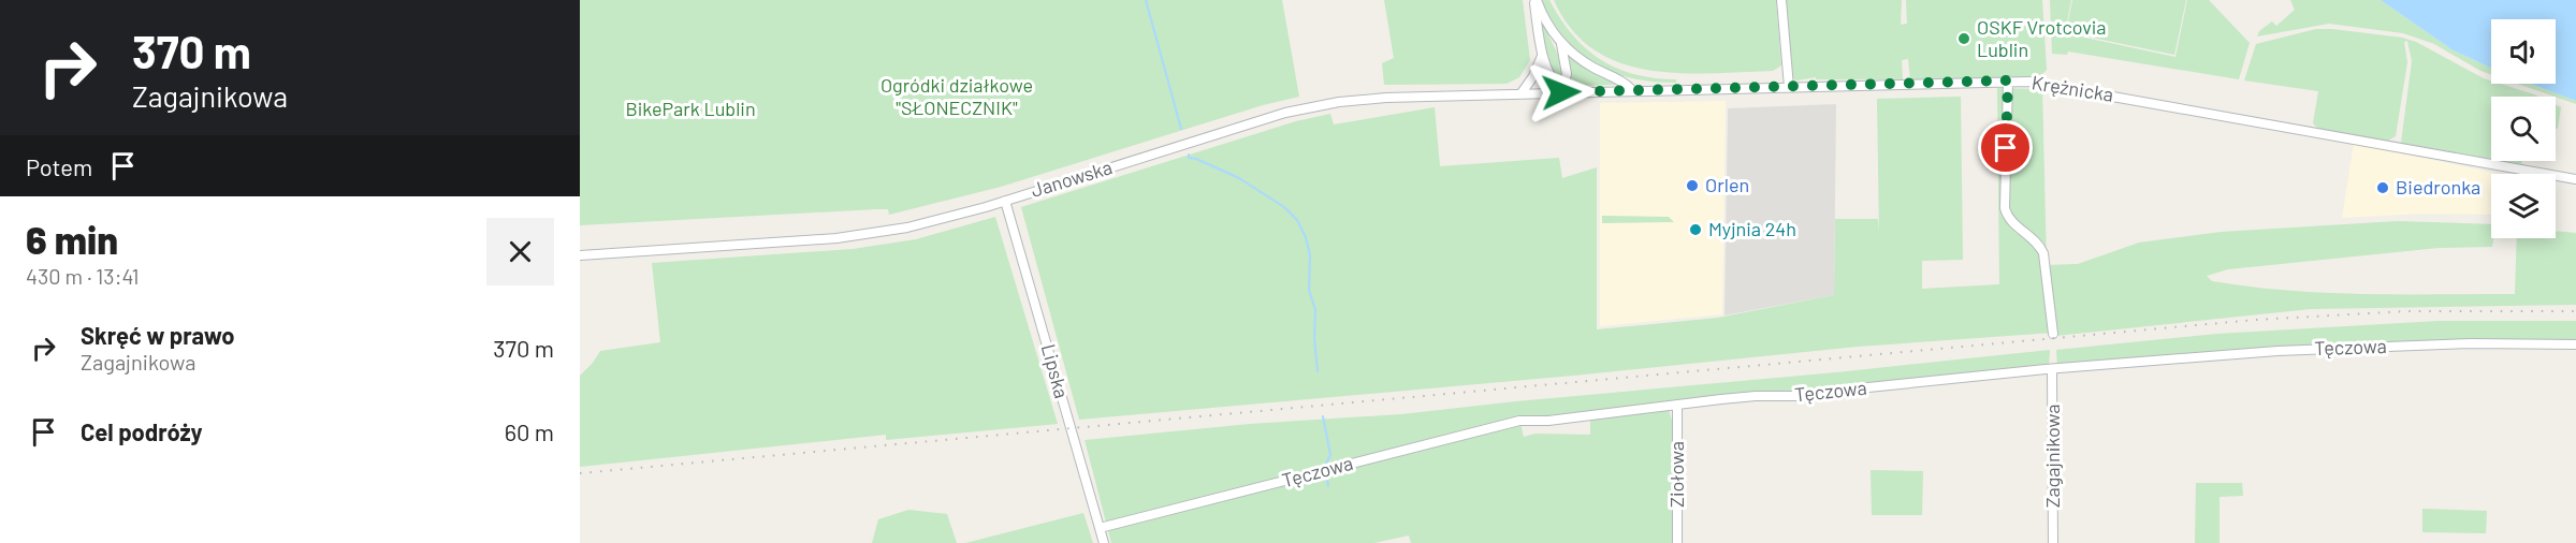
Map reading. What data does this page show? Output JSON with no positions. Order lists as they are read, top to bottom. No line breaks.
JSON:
{"streets":{"street":["Krężnicka","Janowska","Tęczowa","Lipska","Zagajnikowa","Ziołowa"]},"crossings":[["Krężnicka","Janowska"],["Janowska","Lipska"],["Tęczowa","Lipska"],["Tęczowa","Zagajnikowa"],["Tęczowa","Ziołowa"]],"parks":["Ogródki działkowe \"SŁONECZNIK\"","BikePark Lublin"],"places":["OSKF Vrotcovia Lublin","Orlen","Biedronka","Myjnia 24h"],"page":{"turn":["370 m","Zagajnikowa"],"then":"Potem","heading":["6 min","430 m · 13:41"],"list":[{"name":"Skręć w prawo","note":"Zagajnikowa","value":"370 m"},{"name":"Cel podróży","value":"60 m"}]}}
